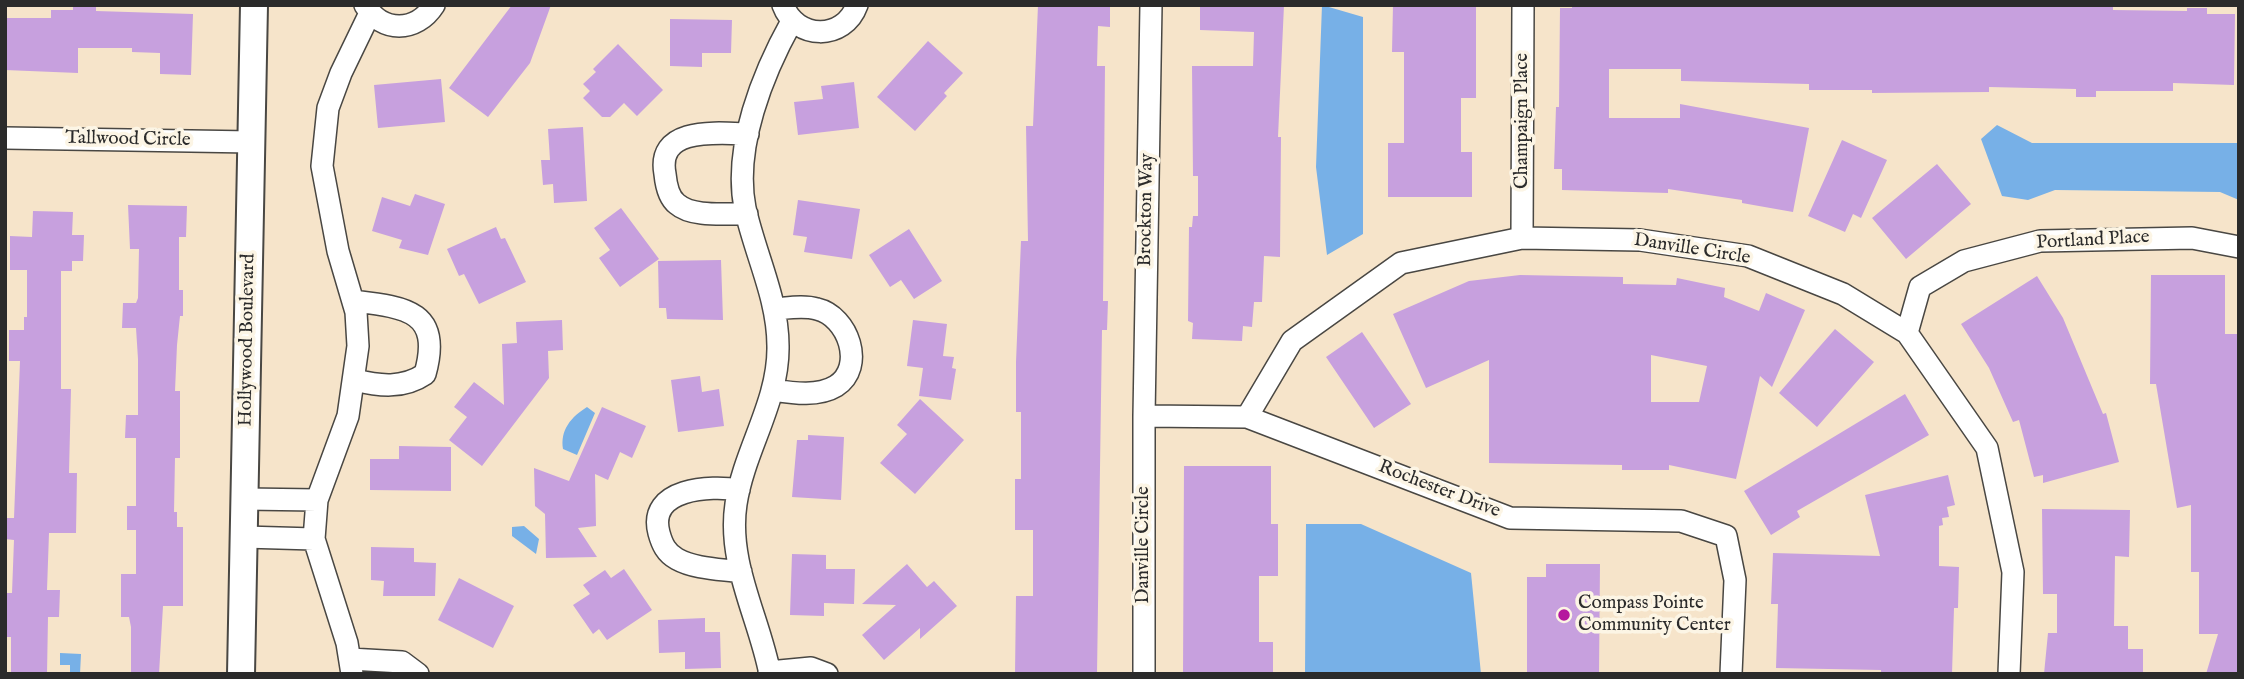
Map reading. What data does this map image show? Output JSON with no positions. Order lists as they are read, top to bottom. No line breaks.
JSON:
{"streets":{"street":["Champaign Place","Tallwood Circle","Brockton Way","Portland Place","Danville Circle","Hollywood Boulevard","Rochester Drive"]},"crossings":[["Champaign Place","Danville Circle"],["Tallwood Circle","Hollywood Boulevard"],["Brockton Way","Danville Circle"],["Brockton Way","Rochester Drive"],["Portland Place","Danville Circle"],["Danville Circle","Rochester Drive"]],"places":["Compass Pointe Community Center"]}
